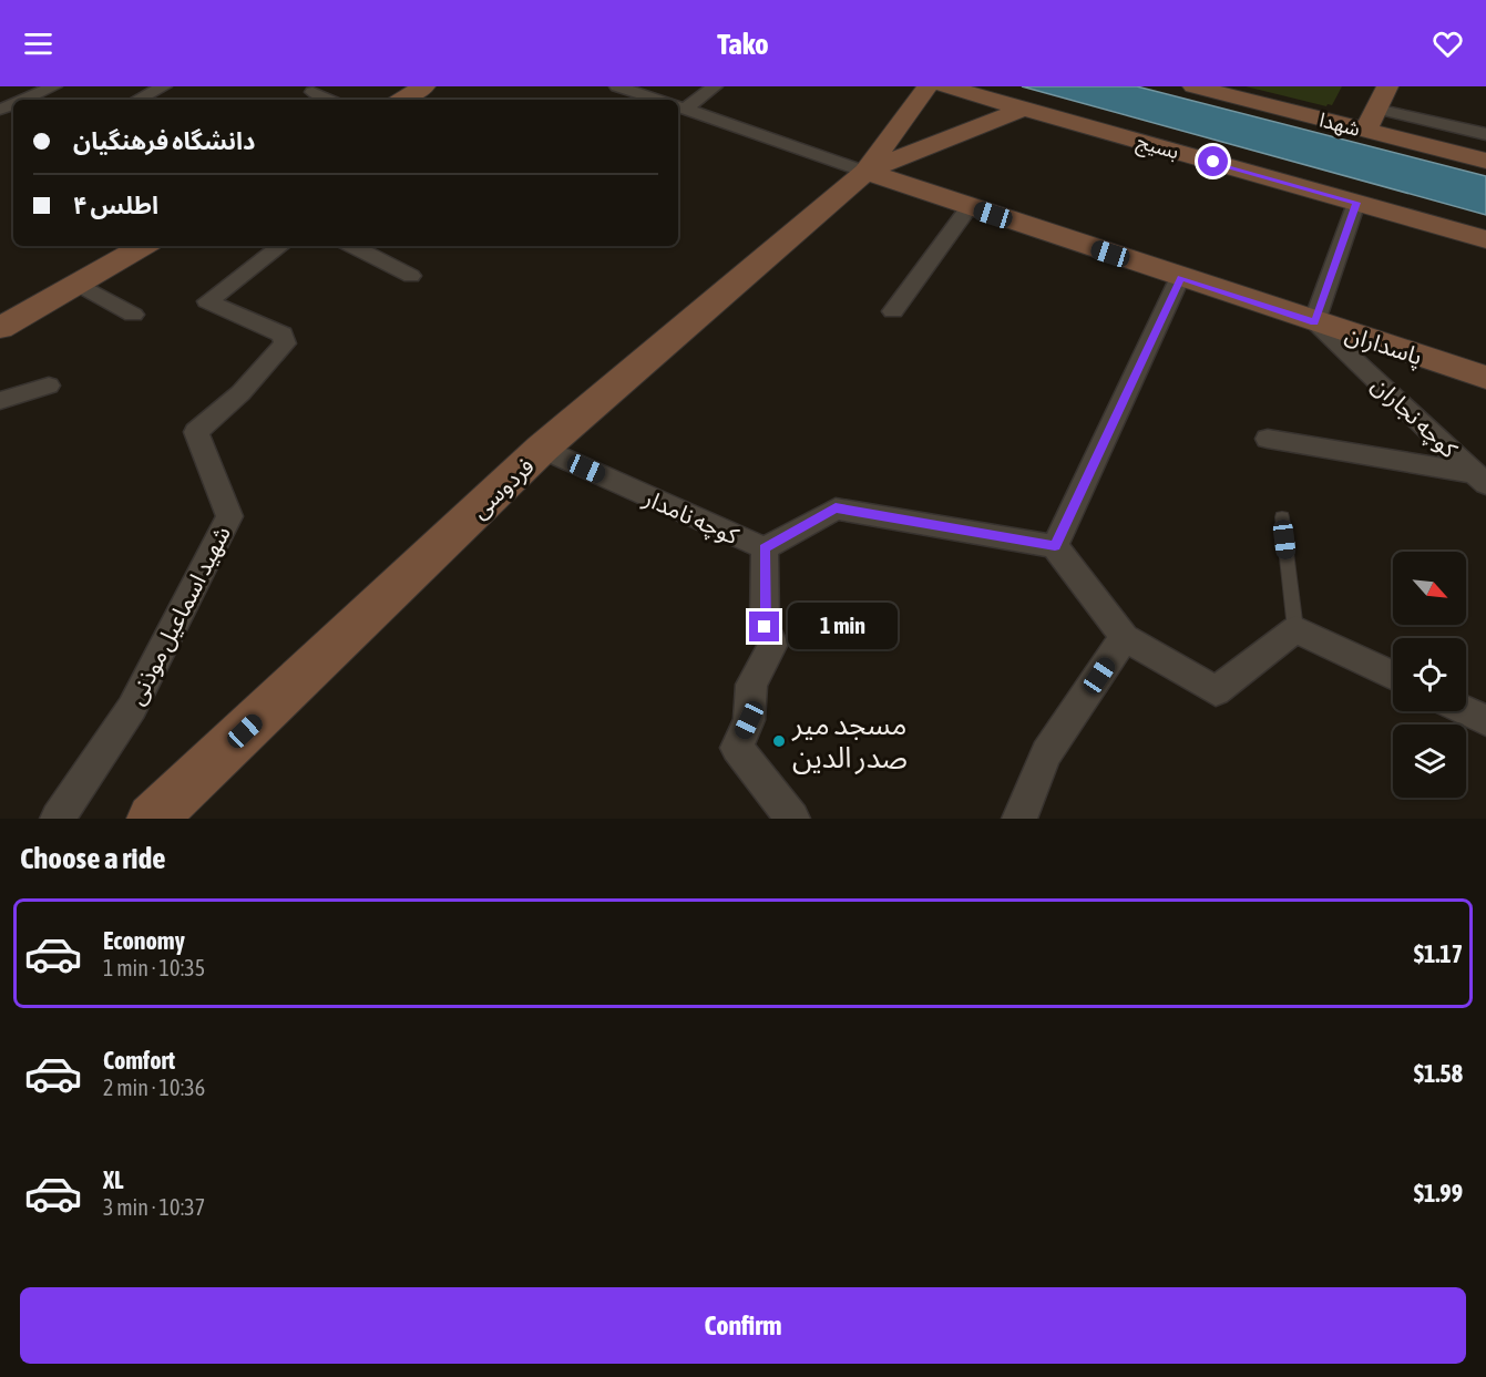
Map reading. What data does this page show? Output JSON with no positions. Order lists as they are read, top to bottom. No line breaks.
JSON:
{"streets":{"street":["شهدا","بسیج","پاسداران","کوچه نجاران","فردوسی","کوچه نامدار","شهید اسماعیل موذنی"]},"crossings":[["پاسداران","کوچه نجاران"],["پاسداران","فردوسی"],["فردوسی","کوچه نامدار"]],"places":["مسجد میر صدر الدین"],"north":"bottom right","page":{"header":"Tako","banner":["دانشگاه فرهنگیان","اطلس ۴"],"bubble":"1 min","heading":"Choose a ride","list":[{"name":"Economy","note":"1 min · 10:35","value":"$1.17"},{"name":"Comfort","note":"2 min · 10:36","value":"$1.58"},{"name":"XL","note":"3 min · 10:37","value":"$1.99"}],"buttons":"Confirm"}}
